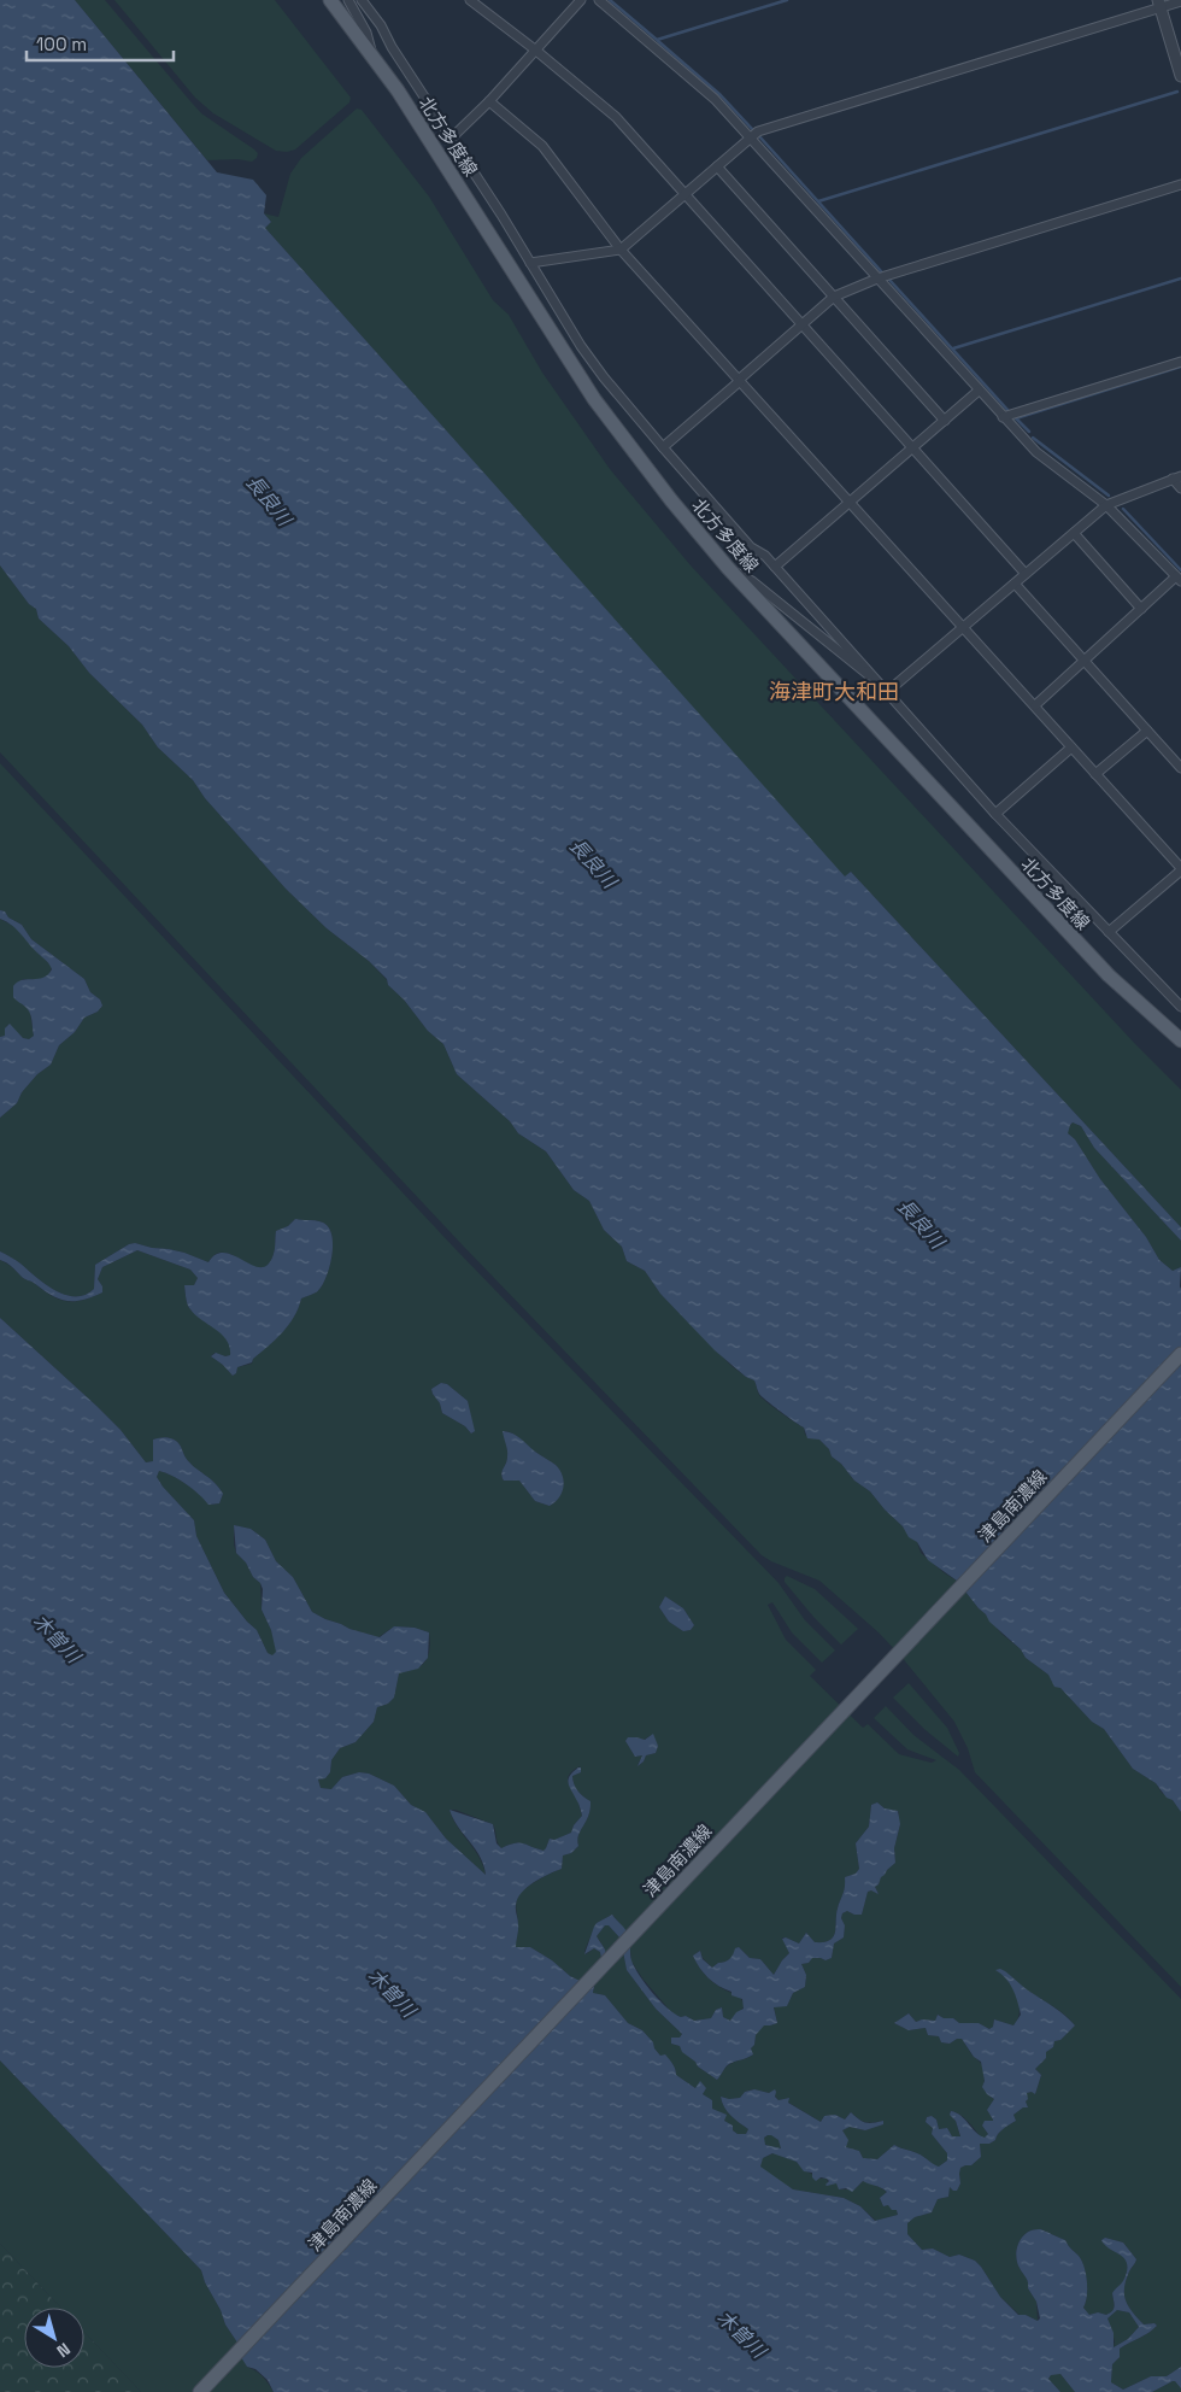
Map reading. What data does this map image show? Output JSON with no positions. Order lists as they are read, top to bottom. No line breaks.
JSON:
{"streets":{"main road":["北方多度線","津島南濃線"]},"districts":["海津町大和田"],"water":["長良川","木曽川"],"scale_bar":"100 m","north":"bottom right"}
